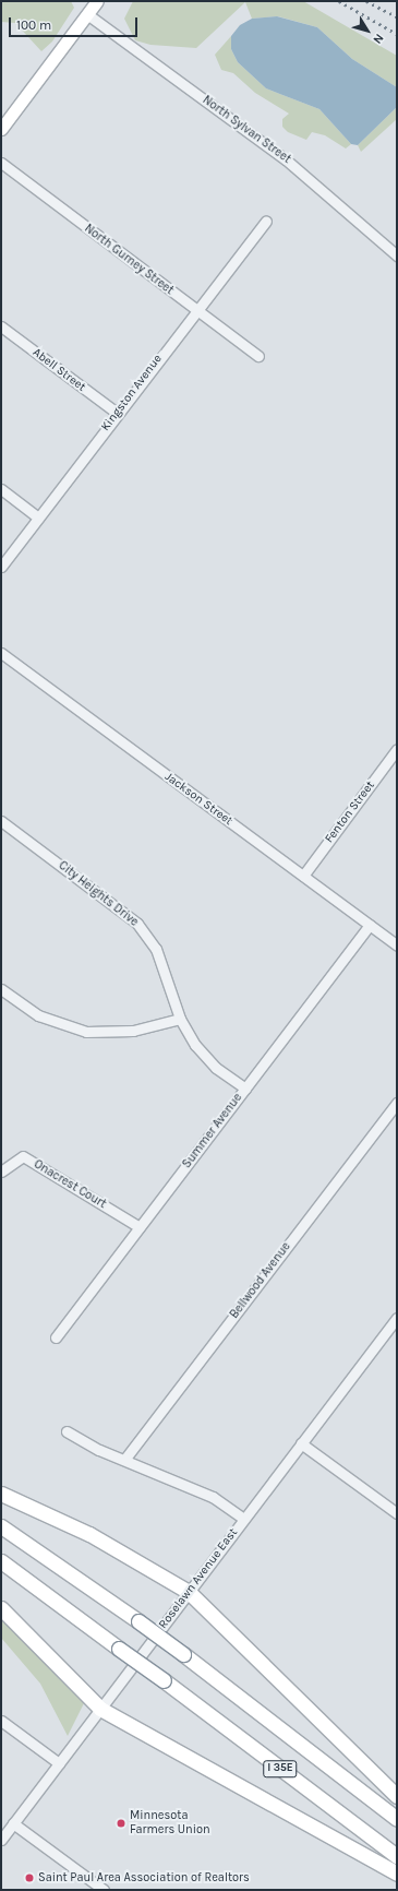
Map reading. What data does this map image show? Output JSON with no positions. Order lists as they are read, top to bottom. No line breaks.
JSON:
{"streets":{"highway":["I 35E"],"street":["North Sylvan Street","North Gurney Street","Abell Street","Kingston Avenue","Jackson Street","Fenton Street","City Heights Drive","Summer Avenue","Onacrest Court","Bellwood Avenue","Roselawn Avenue East"]},"crossings":[["North Gurney Street","Kingston Avenue"],["Abell Street","Kingston Avenue"],["Jackson Street","Fenton Street"],["Jackson Street","Summer Avenue"],["City Heights Drive","Summer Avenue"],["Summer Avenue","Onacrest Court"]],"places":["Minnesota Farmers Union","Saint Paul Area Association of Realtors"],"scale_bar":"100 m","north":"bottom right"}
